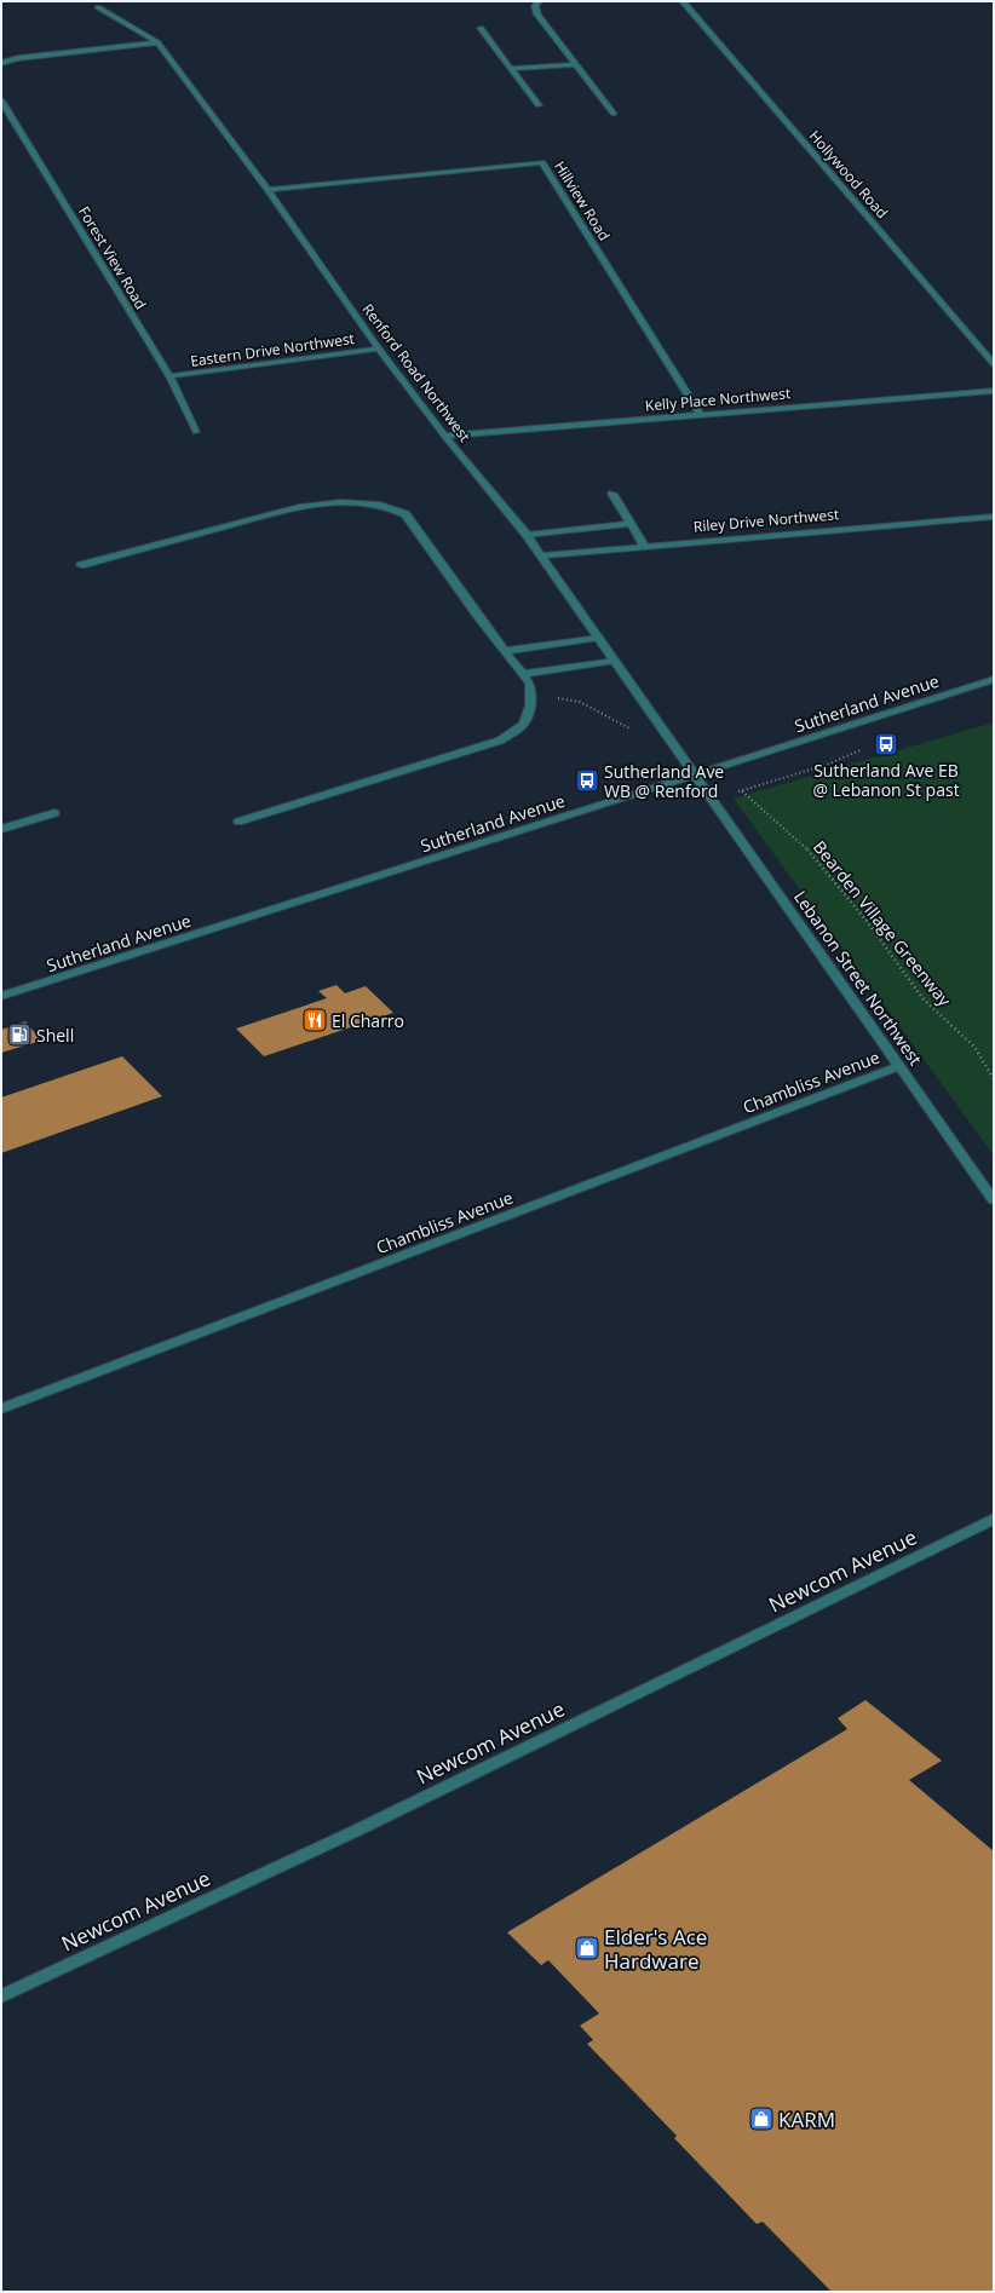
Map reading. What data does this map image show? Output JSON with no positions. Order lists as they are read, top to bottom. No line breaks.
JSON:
{"streets":{"street":["Hollywood Road","Hillview Road","Forest View Road","Eastern Drive Northwest","Renford Road Northwest","Kelly Place Northwest","Riley Drive Northwest","Sutherland Avenue","Lebanon Street Northwest","Chambliss Avenue","Newcom Avenue"],"path":["Bearden Village Greenway"]},"crossings":[["Hillview Road","Renford Road Northwest"],["Hillview Road","Kelly Place Northwest"],["Forest View Road","Eastern Drive Northwest"],["Eastern Drive Northwest","Renford Road Northwest"],["Renford Road Northwest","Kelly Place Northwest"],["Renford Road Northwest","Riley Drive Northwest"],["Renford Road Northwest","Sutherland Avenue"],["Renford Road Northwest","Lebanon Street Northwest"],["Sutherland Avenue","Lebanon Street Northwest"],["Lebanon Street Northwest","Chambliss Avenue"]],"places":{"bus stop":["Sutherland Ave EB @ Lebanon St past","Sutherland Ave WB @ Renford"],"restaurant":["El Charro"],"fuel station":["Shell"],"shop":["Elder's Ace Hardware","KARM"]}}
